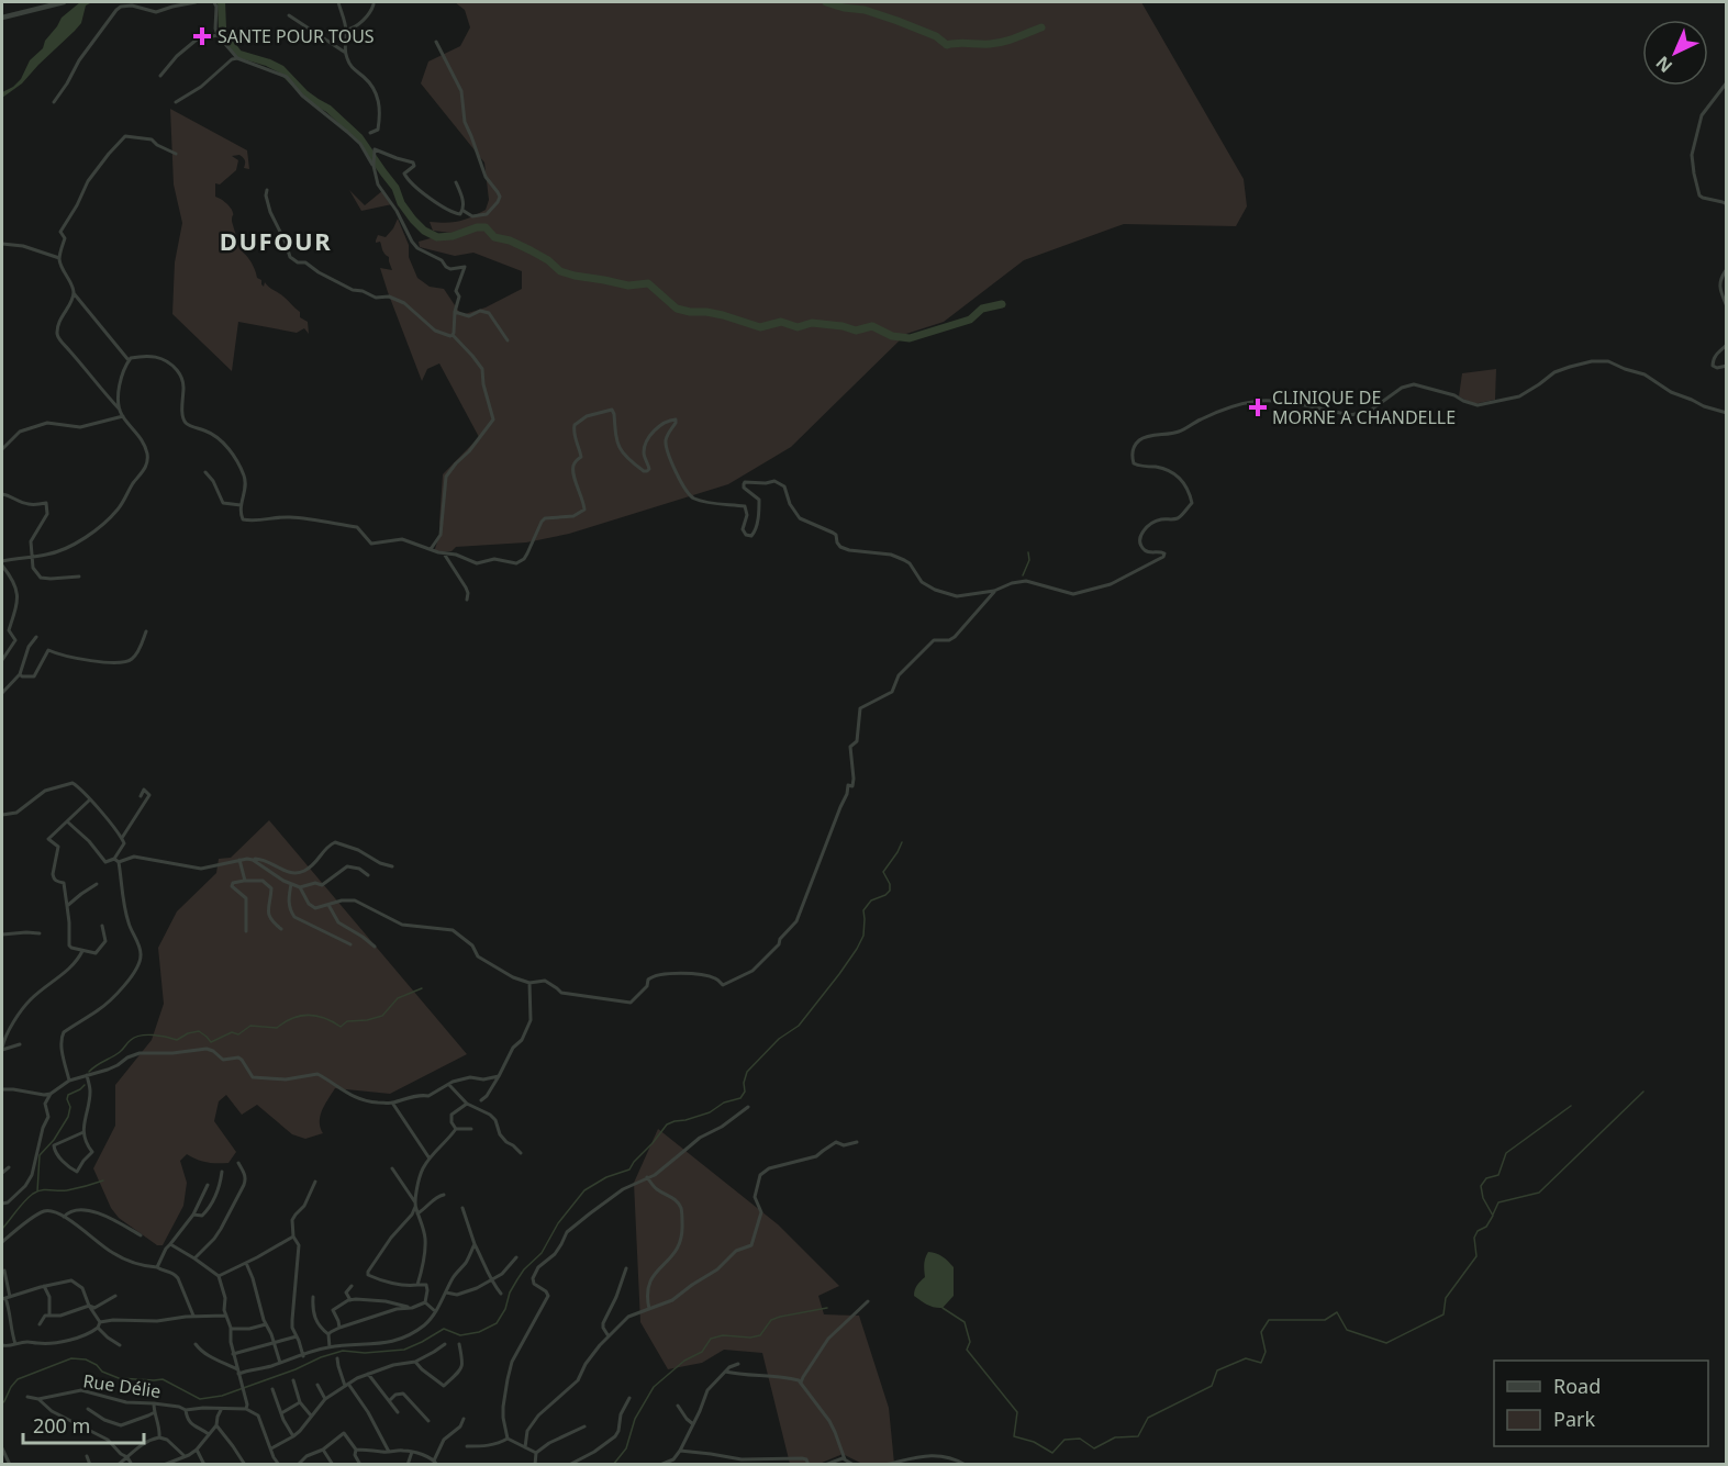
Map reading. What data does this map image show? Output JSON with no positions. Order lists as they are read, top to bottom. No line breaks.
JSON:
{"streets":{"street":["Rue Délie"]},"districts":["DUFOUR"],"places":{"health":["SANTE POUR TOUS","CLINIQUE DE MORNE A CHANDELLE"]},"legend":["Road","Park"],"scale_bar":"200 m","north":"bottom left"}
